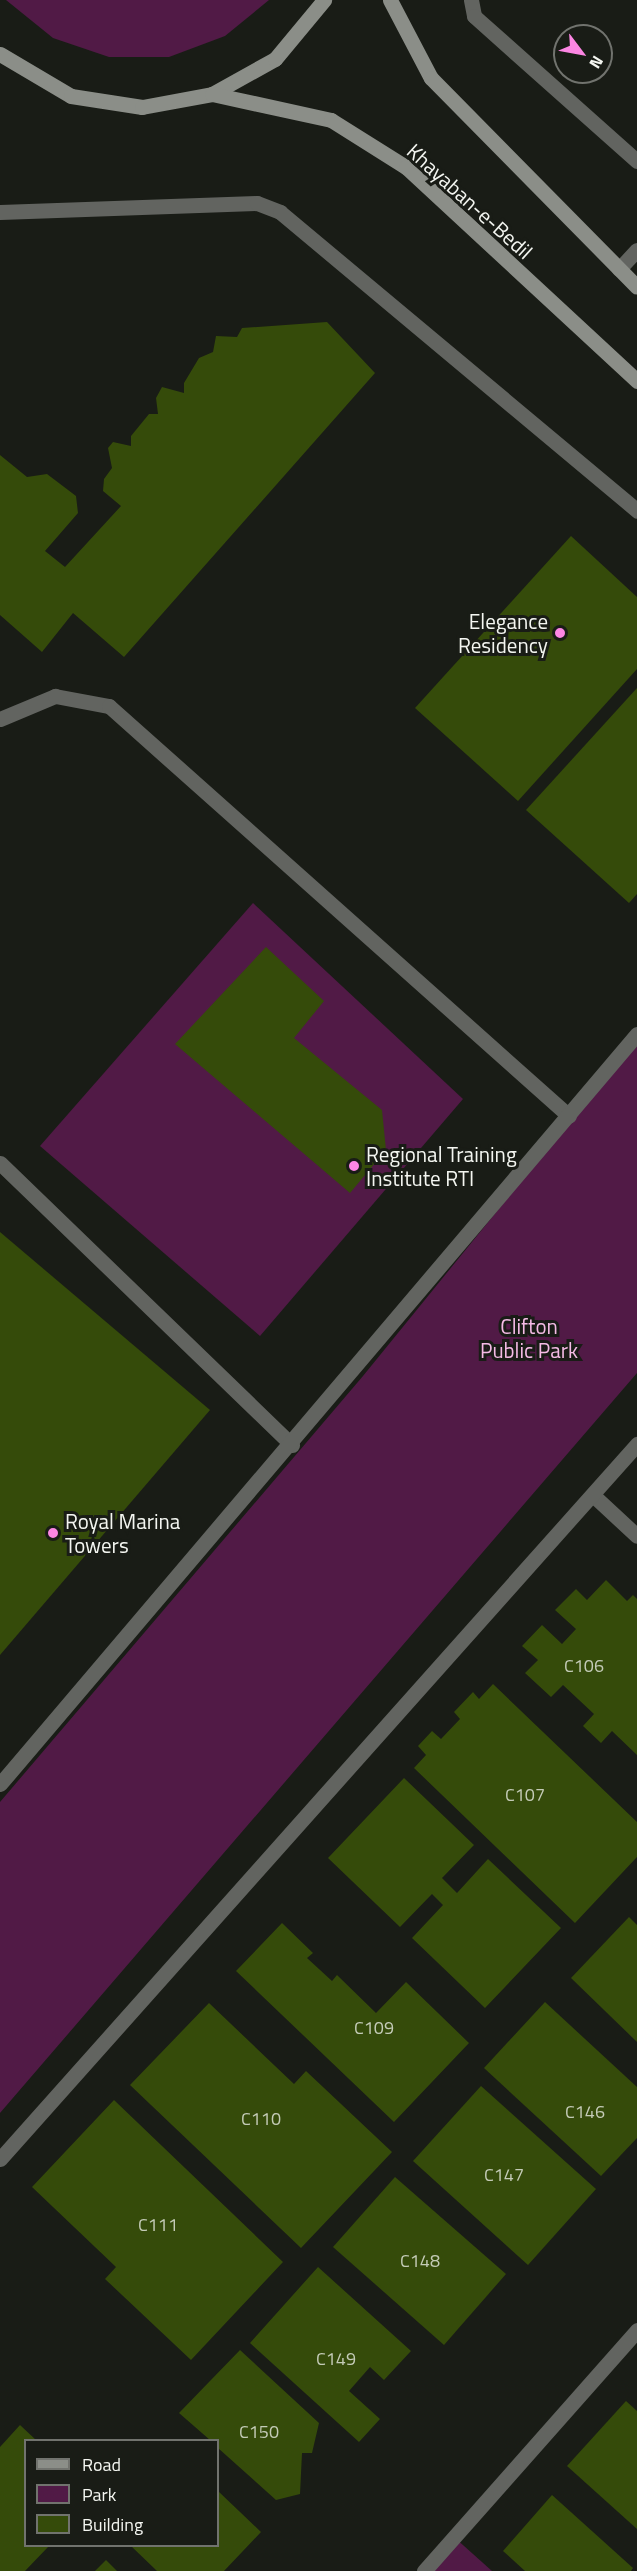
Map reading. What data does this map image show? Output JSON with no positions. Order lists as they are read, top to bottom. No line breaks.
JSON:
{"streets":{"main road":["Khayaban-e-Bedil"]},"parks":["Clifton Public Park"],"places":["Elegance Residency","Regional Training Institute RTI","Royal Marina Towers"],"house_numbers":["C106","C107","C109","C146","C110","C147","C111","C148","C149","C150"],"legend":["Road","Park","Building"],"north":"bottom right"}
